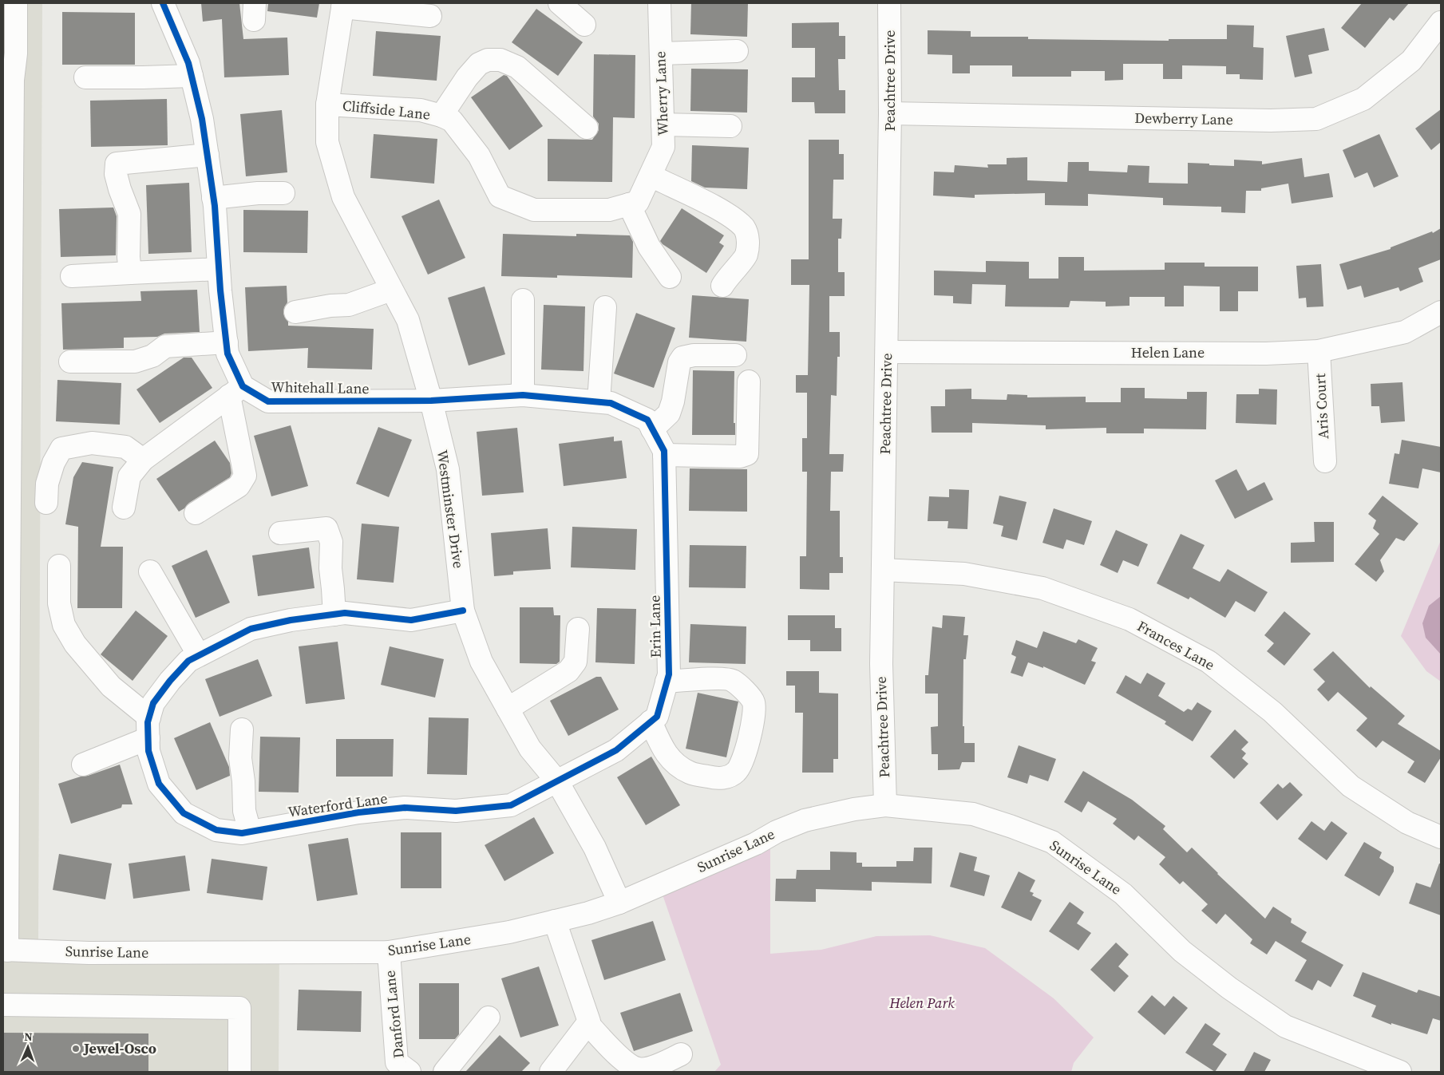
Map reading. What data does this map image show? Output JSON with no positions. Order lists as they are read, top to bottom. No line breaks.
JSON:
{"streets":{"street":["Peachtree Drive","Wherry Lane","Cliffside Lane","Dewberry Lane","Helen Lane","Whitehall Lane","Aris Court","Westminster Drive","Erin Lane","Frances Lane","Waterford Lane","Sunrise Lane","Danford Lane"]},"crossings":[["Peachtree Drive","Dewberry Lane"],["Peachtree Drive","Helen Lane"],["Peachtree Drive","Frances Lane"],["Peachtree Drive","Sunrise Lane"],["Wherry Lane","Cliffside Lane"],["Cliffside Lane","Westminster Drive"],["Helen Lane","Aris Court"],["Whitehall Lane","Westminster Drive"],["Whitehall Lane","Erin Lane"],["Westminster Drive","Erin Lane"],["Westminster Drive","Waterford Lane"],["Westminster Drive","Sunrise Lane"],["Erin Lane","Waterford Lane"],["Sunrise Lane","Danford Lane"]],"parks":["Helen Park"],"places":["Jewel-Osco"],"north":"top"}
